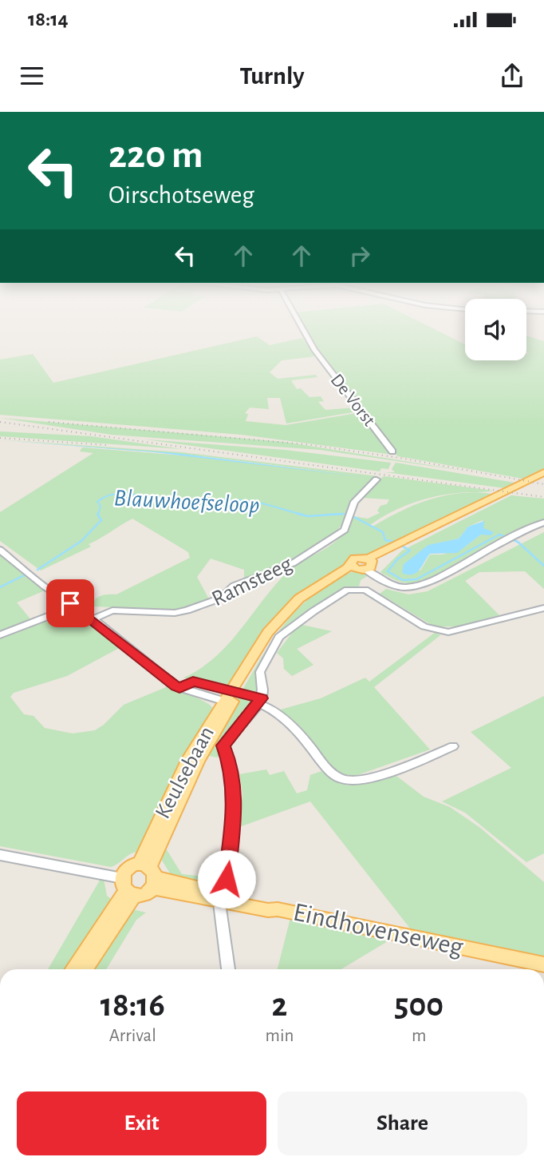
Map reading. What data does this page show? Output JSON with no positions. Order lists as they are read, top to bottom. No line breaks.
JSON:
{"streets":{"main road":["Keulsebaan","Eindhovenseweg"],"street":["De Vorst","Ramsteeg"]},"crossings":[["Keulsebaan","Eindhovenseweg"]],"water":["Blauwhoefseloop"],"page":{"status":"18:14","header":"Turnly","turn":["220 m","Oirschotseweg"],"eta":["18:16","Arrival","2","min","500","m"],"buttons":["Exit","Share"]}}
